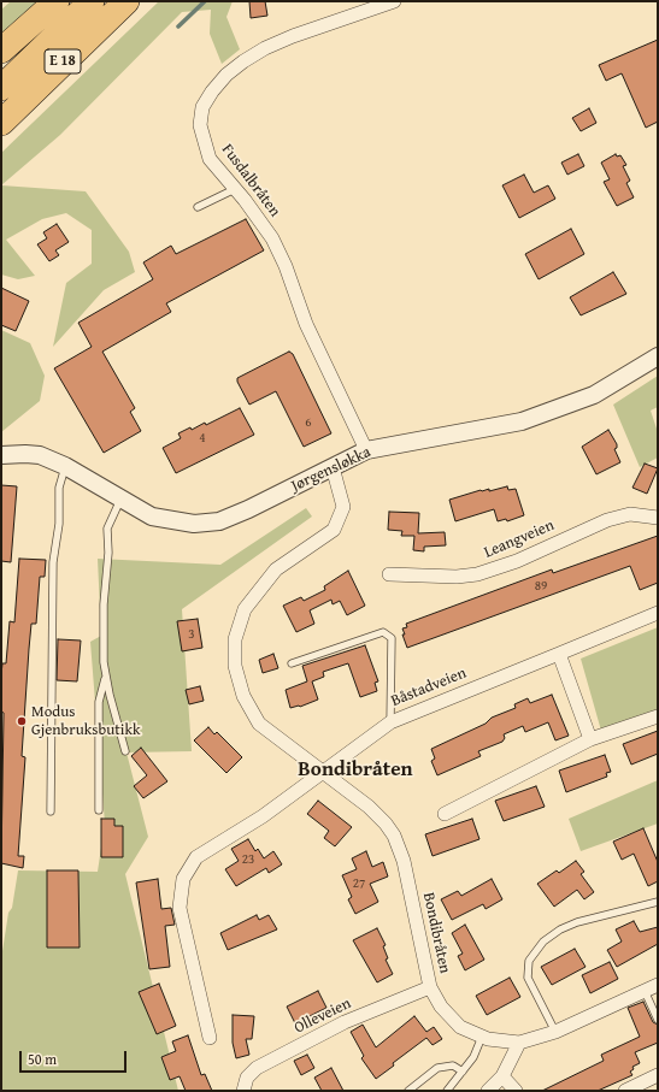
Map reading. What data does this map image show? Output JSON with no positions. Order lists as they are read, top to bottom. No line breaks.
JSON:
{"streets":{"highway":["E 18"],"street":["Fusdalbråten","Jørgensløkka","Leangveien","Båstadveien","Bondibråten","Olleveien"]},"crossings":[["Fusdalbråten","Jørgensløkka"],["Jørgensløkka","Bondibråten"],["Båstadveien","Bondibråten"],["Bondibråten","Olleveien"]],"districts":["Bondibråten"],"places":["Modus Gjenbruksbutikk"],"house_numbers":["6","4","89","3","23","27"],"scale_bar":"50 m"}
